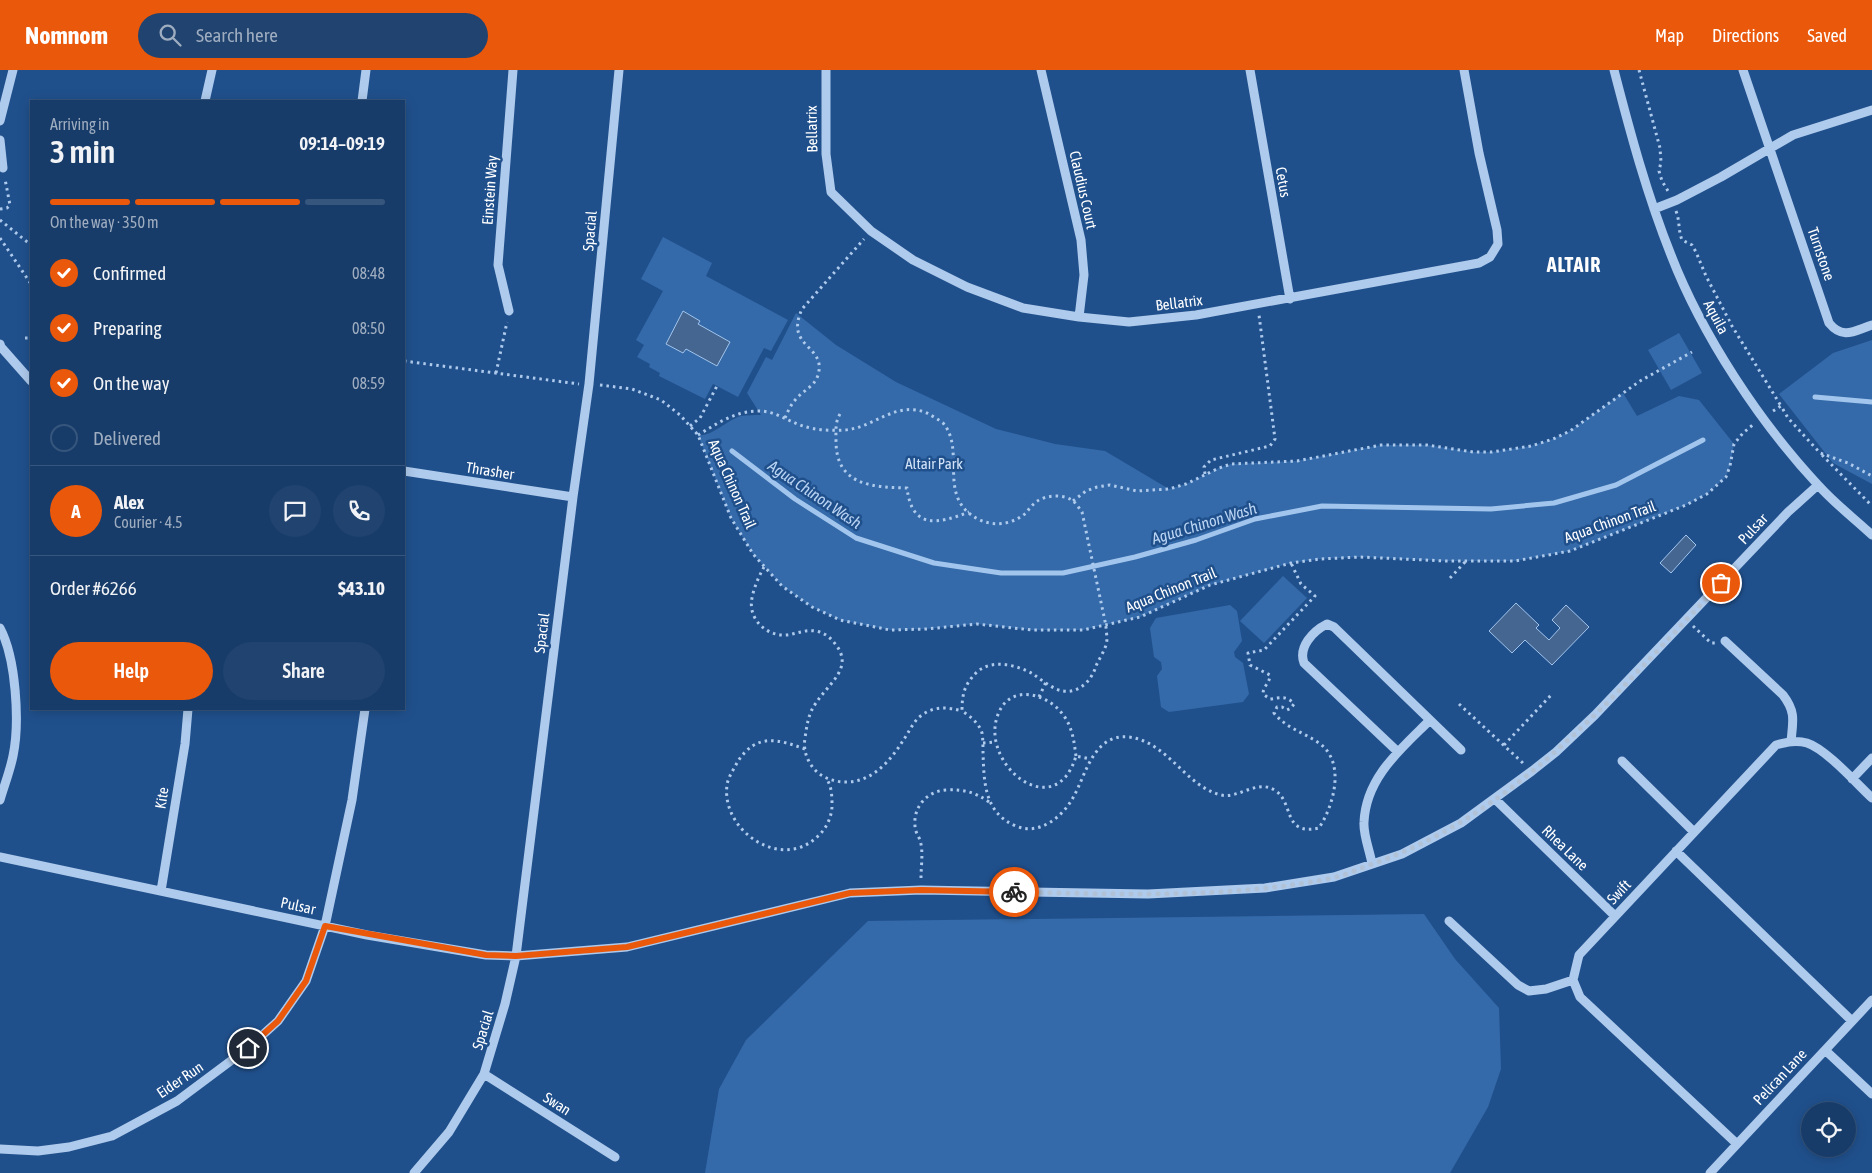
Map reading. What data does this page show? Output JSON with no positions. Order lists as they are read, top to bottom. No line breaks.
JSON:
{"streets":{"street":["Bellatrix","Cetus","Einstein Way","Claudius Court","Spacial","Turnstone","Aquila","Thrasher","Pulsar","Kite","Rhea Lane","Swift","Pelican Lane","Eider Run","Swan"],"path":["Aqua Chinon Trail"]},"crossings":[["Bellatrix","Cetus"],["Bellatrix","Claudius Court"],["Spacial","Thrasher"],["Spacial","Pulsar"],["Spacial","Swan"],["Aquila","Pulsar"],["Pulsar","Kite"],["Pulsar","Rhea Lane"],["Pulsar","Eider Run"],["Rhea Lane","Swift"]],"districts":["ALTAIR"],"water":["Agua Chinon Wash"],"parks":["Altair Park"],"page":{"header":"Nomnom","search":"Search here","nav":["Map","Directions","Saved"],"heading":["3 min","Arriving in","09:14–09:19"],"panel":["Alex","Courier · 4.5","Order #6266","$43.10"],"bar":"On the way · 350 m","list":[["Confirmed","08:48"],["Preparing","08:50"],["On the way","08:59"],"Delivered"],"round":"A","buttons":["Help","Share"]}}
